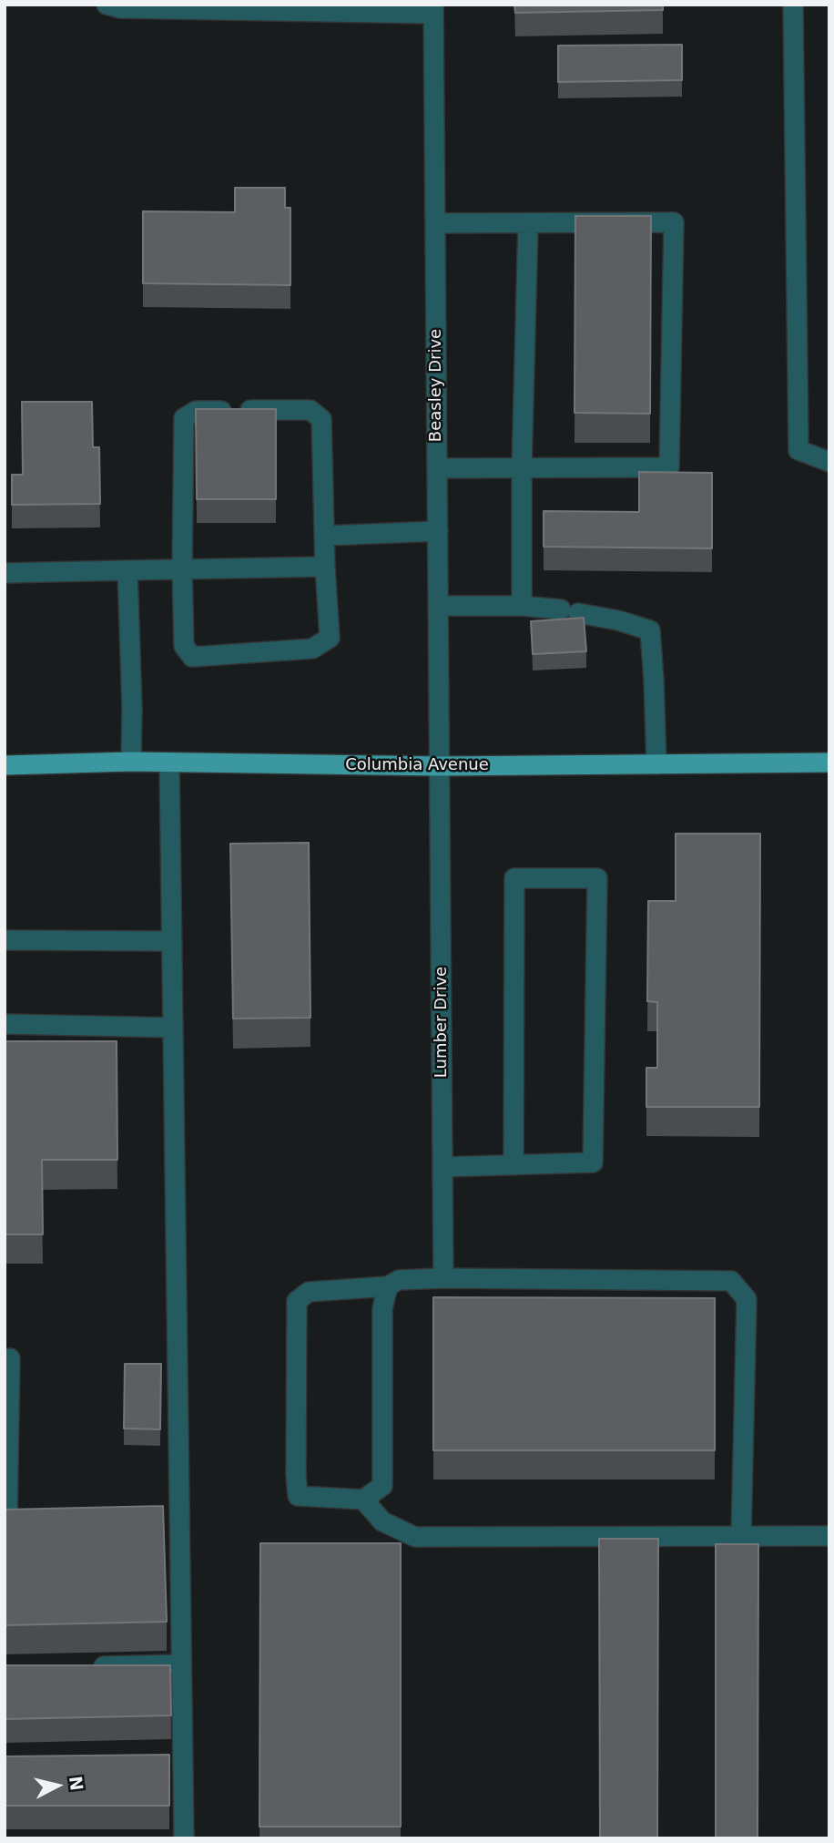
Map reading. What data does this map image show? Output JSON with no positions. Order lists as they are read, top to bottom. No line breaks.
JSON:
{"streets":{"main road":["Columbia Avenue"],"street":["Beasley Drive","Lumber Drive"]},"crossings":[["Beasley Drive","Columbia Avenue"],["Beasley Drive","Lumber Drive"],["Columbia Avenue","Lumber Drive"]],"north":"right"}
